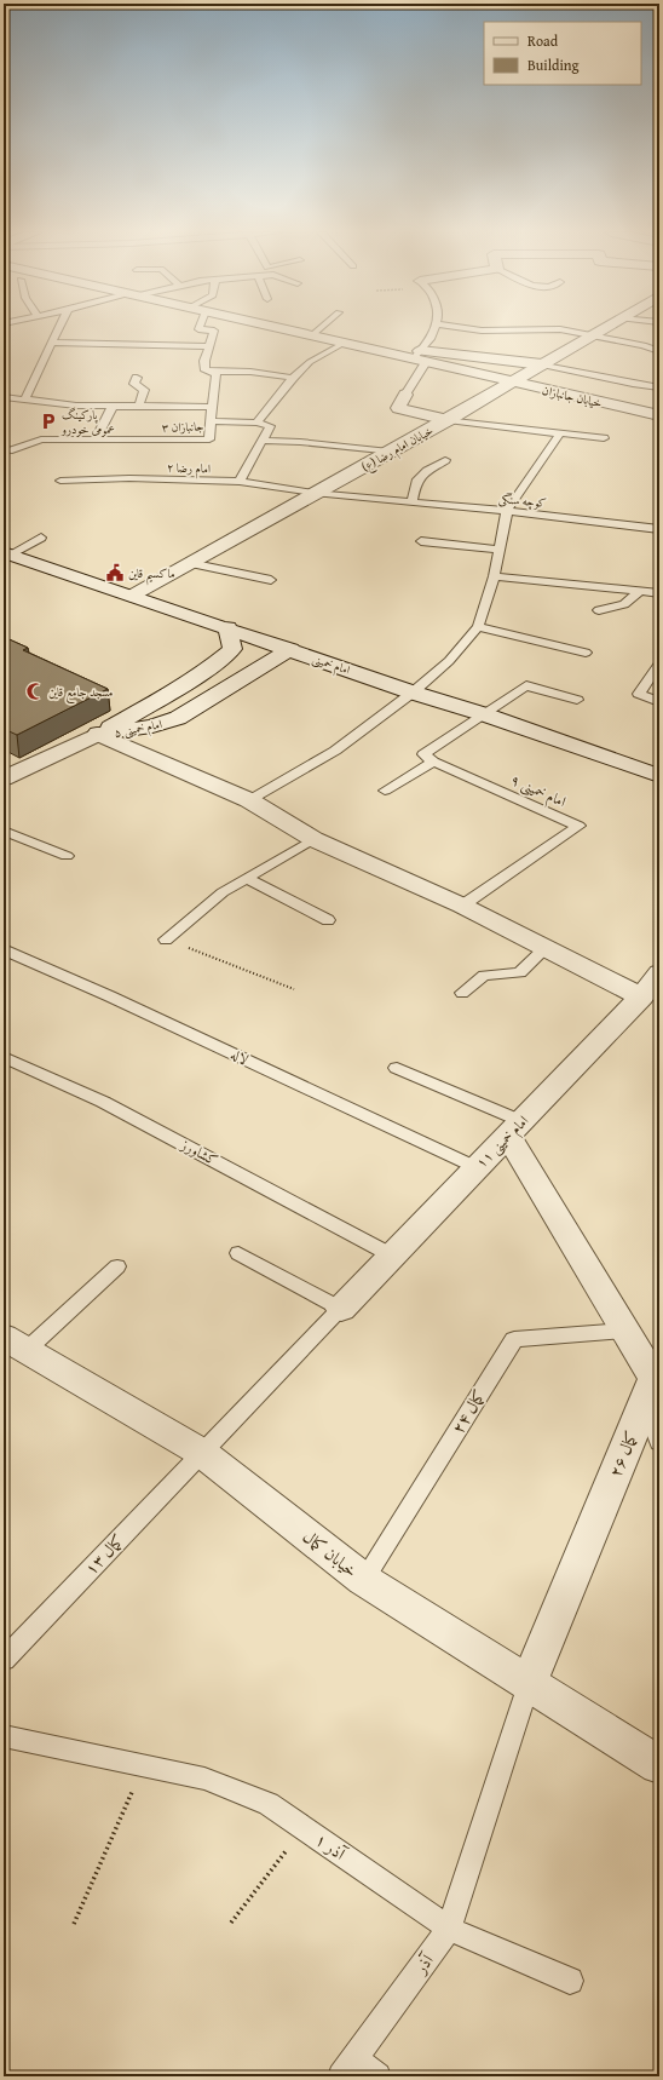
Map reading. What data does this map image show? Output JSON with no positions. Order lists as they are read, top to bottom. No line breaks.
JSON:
{"streets":{"street":["خیابان جانبازان","خیابان امام رضا (ع)","امام خمینی","امام خمینی ۵","امام خمینی ۱۱","کمال ۲۶","خیابان کمال"],"lane":["جانبازان ۳","امام رضا ۲","کوچه سنگی","امام خمینی ۹","لاله","کشاورز","کمال ۲۴","کمال ۱۳","آذر ۱","آذر"]},"crossings":[["خیابان جانبازان","خیابان امام رضا (ع)"],["خیابان امام رضا (ع)","امام رضا ۲"],["خیابان امام رضا (ع)","امام خمینی"],["امام رضا ۲","کوچه سنگی"],["امام خمینی","امام خمینی ۵"],["لاله","امام خمینی ۱۱"],["امام خمینی ۱۱","کشاورز"],["امام خمینی ۱۱","کمال ۱۳"],["کمال ۲۴","خیابان کمال"],["کمال ۲۶","خیابان کمال"],["کمال ۲۶","آذر"],["خیابان کمال","کمال ۱۳"],["خیابان کمال","آذر"],["آذر ۱","آذر"]],"places":{"parking":["پارکینگ عمومی خودرو"],"public building":["ماکسیم قاین"],"mosque":["مسجد جامع قاین"]},"legend":["Road","Building"]}
